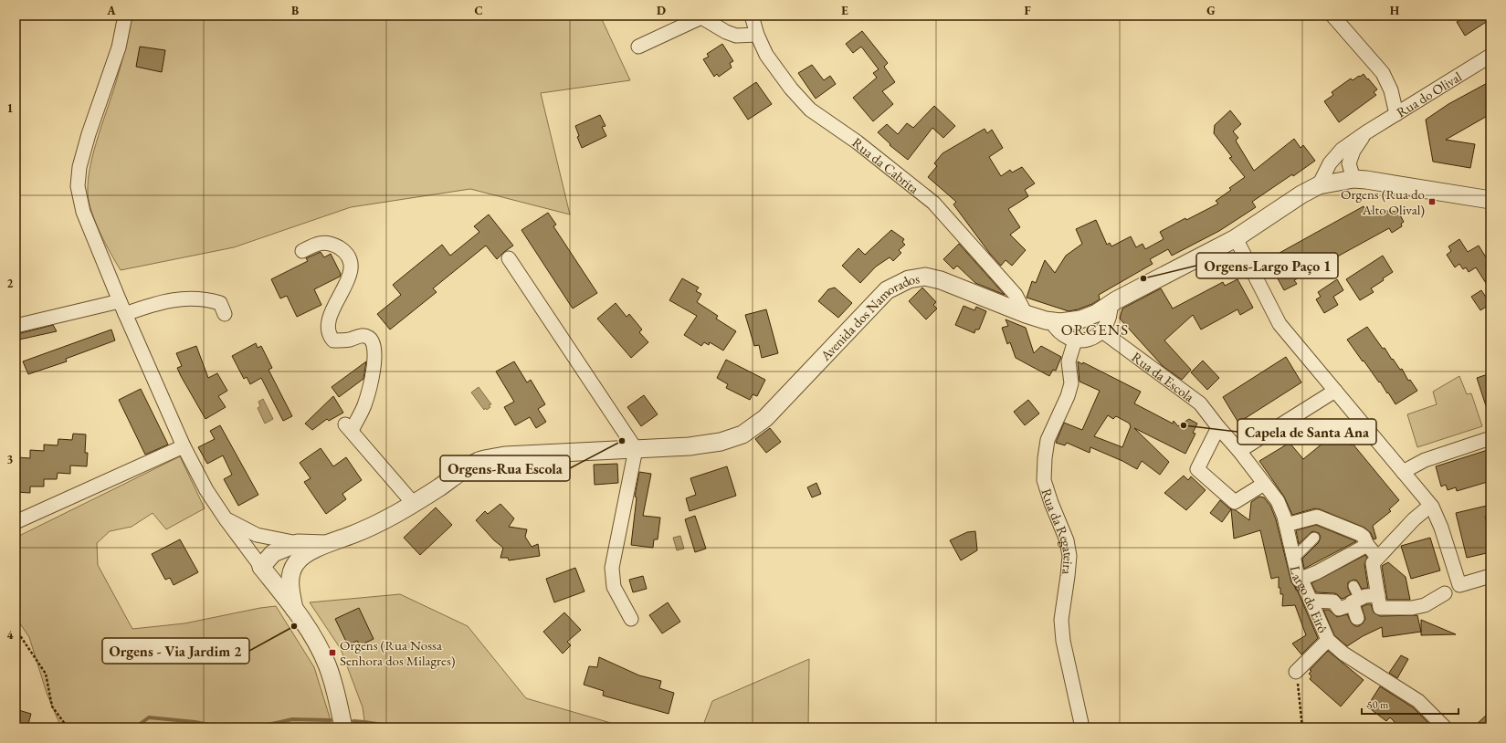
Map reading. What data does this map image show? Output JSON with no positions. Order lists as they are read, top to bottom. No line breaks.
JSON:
{"streets":{"street":["Rua do Olival","Rua da Cabrita","Avenida dos Namorados","Rua da Escola","Rua da Regateira","Largo do Eirô"]},"crossings":[["Rua do Olival","Avenida dos Namorados"],["Rua da Cabrita","Avenida dos Namorados"],["Rua da Escola","Largo do Eirô"]],"districts":["ORGENS"],"places":{"transit":["Orgens (Rua do Alto Olival)","Orgens (Rua Nossa Senhora dos Milagres)"],"other":["Orgens-Largo Paço 1","Capela de Santa Ana","Orgens-Rua Escola","Orgens - Via Jardim 2"]},"scale_bar":"50 m","grid":{"columns":["A","B","C","D","E","F","G","H"],"rows":["1","2","3","4"]}}
